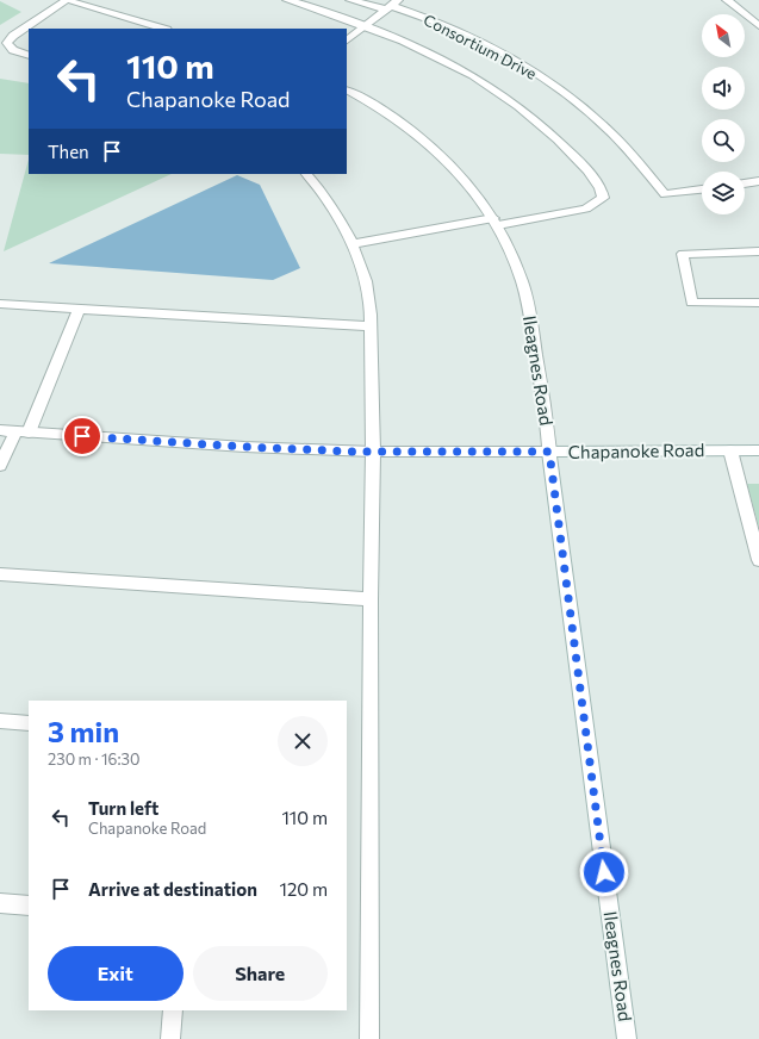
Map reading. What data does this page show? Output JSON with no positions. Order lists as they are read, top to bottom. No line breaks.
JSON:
{"streets":{"street":["Consortium Drive","Ileagnes Road","Chapanoke Road"]},"crossings":[["Ileagnes Road","Chapanoke Road"]],"north":"top left","page":{"turn":["110 m","Chapanoke Road"],"then":"Then","heading":["3 min","230 m · 16:30"],"list":[{"name":"Turn left","note":"Chapanoke Road","value":"110 m"},{"name":"Arrive at destination","value":"120 m"}],"buttons":["Exit","Share"]}}
